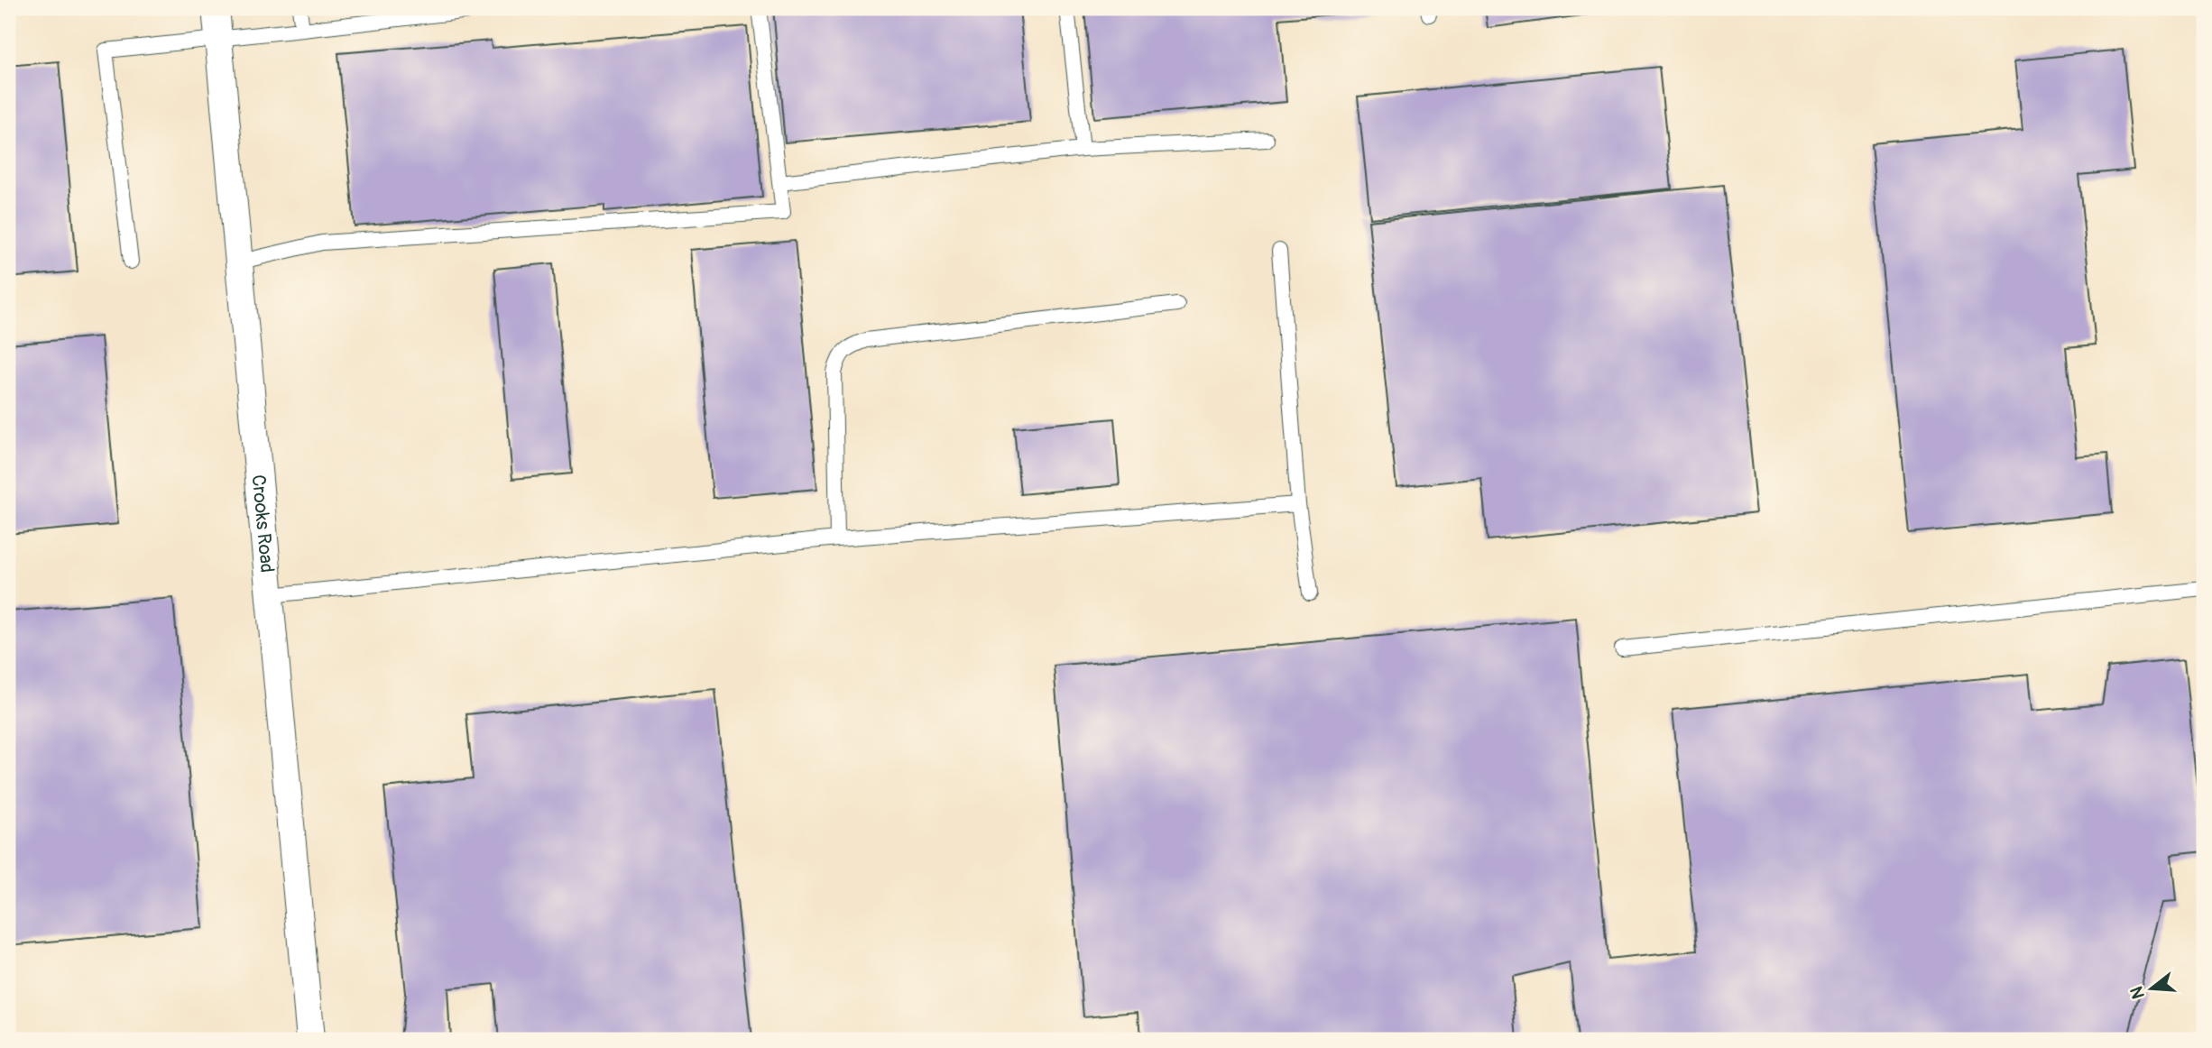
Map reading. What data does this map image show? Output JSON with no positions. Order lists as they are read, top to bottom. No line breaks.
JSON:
{"streets":{"street":["Crooks Road"]},"north":"left"}
